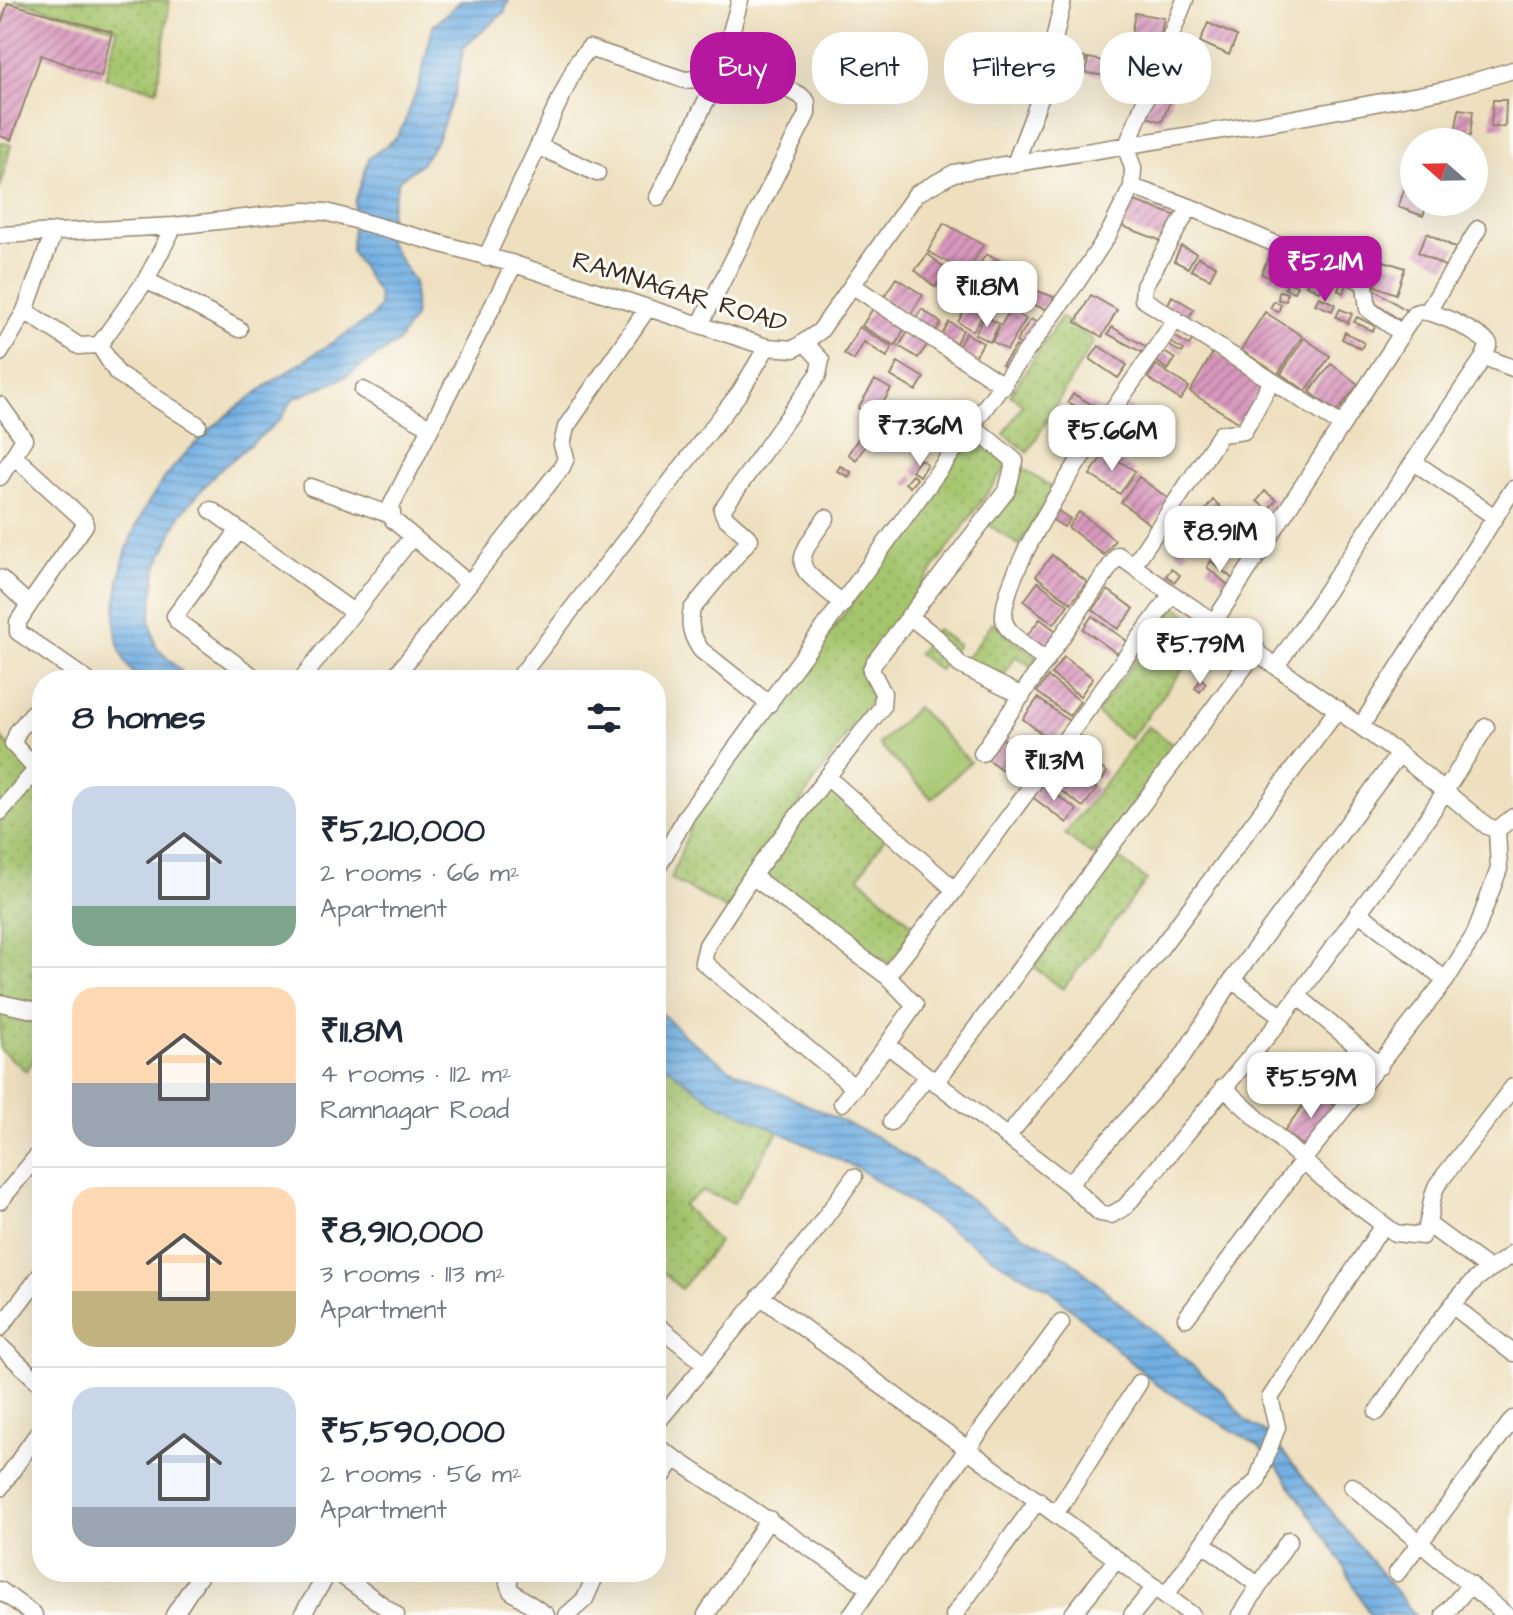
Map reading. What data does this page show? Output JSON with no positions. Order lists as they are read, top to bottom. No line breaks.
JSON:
{"streets":{"street":["RAMNAGAR ROAD"]},"north":"left","page":{"chip":["Buy","Rent","Filters","New"],"price":["₹5.21M","₹11.8M","₹7.36M","₹5.66M","₹8.91M","₹5.79M","₹11.3M","₹5.59M"],"heading":"8 homes","list":[{"name":"₹5,210,000","note":"2 rooms · 66 m² · Apartment"},{"name":"₹11.8M","note":"4 rooms · 112 m² · Ramnagar Road"},{"name":"₹8,910,000","note":"3 rooms · 113 m² · Apartment"},{"name":"₹5,590,000","note":"2 rooms · 56 m² · Apartment"}]}}
